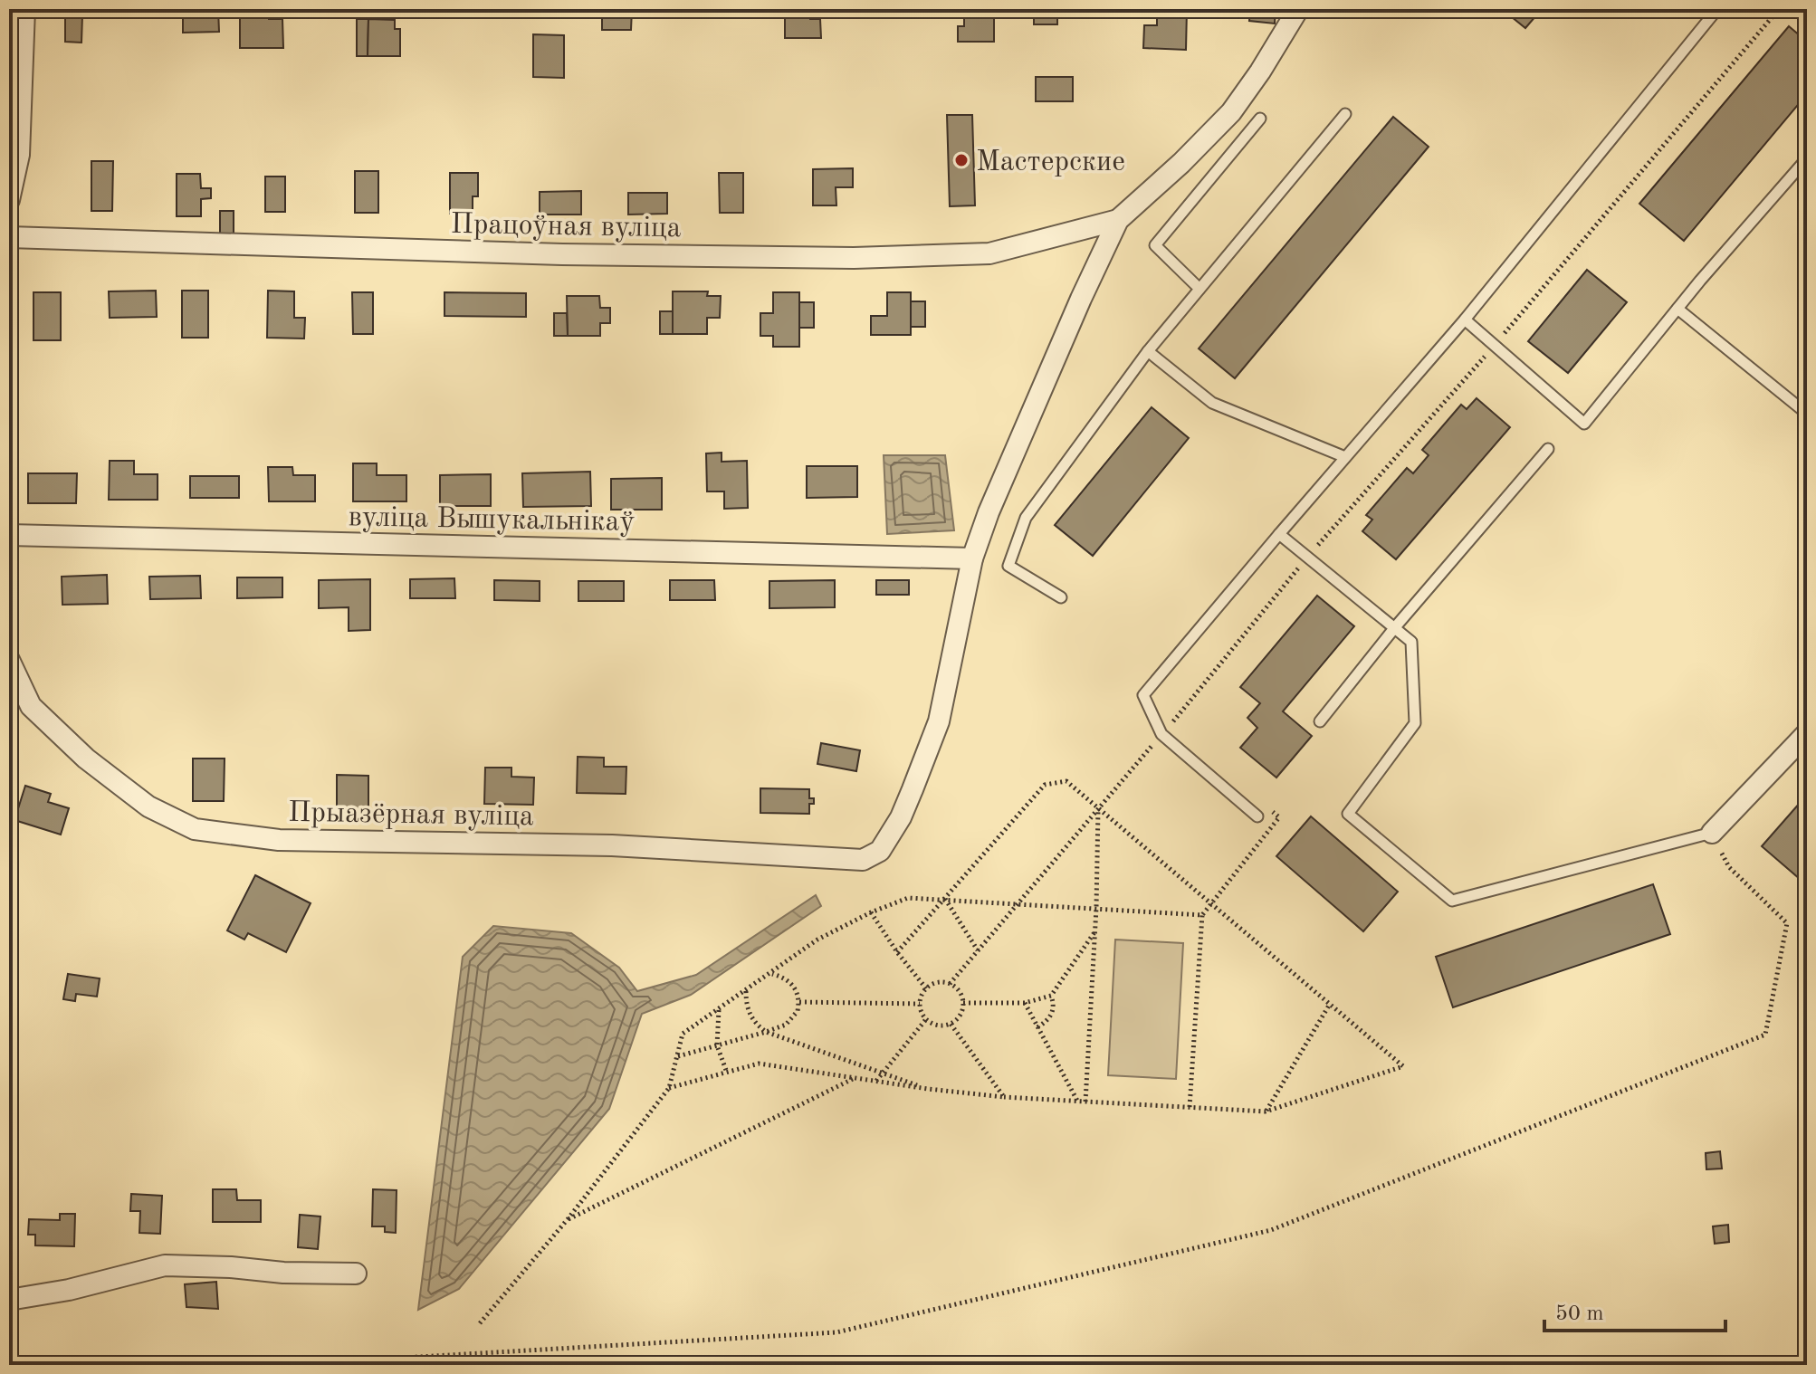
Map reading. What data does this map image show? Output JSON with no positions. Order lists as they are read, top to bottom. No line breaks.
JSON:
{"streets":{"street":["Працоўная вуліца","вуліца Вышукальнікаў","Прыазёрная вуліца"]},"crossings":[["вуліца Вышукальнікаў","Прыазёрная вуліца"]],"places":["Мастерские"],"scale_bar":"50 m"}
